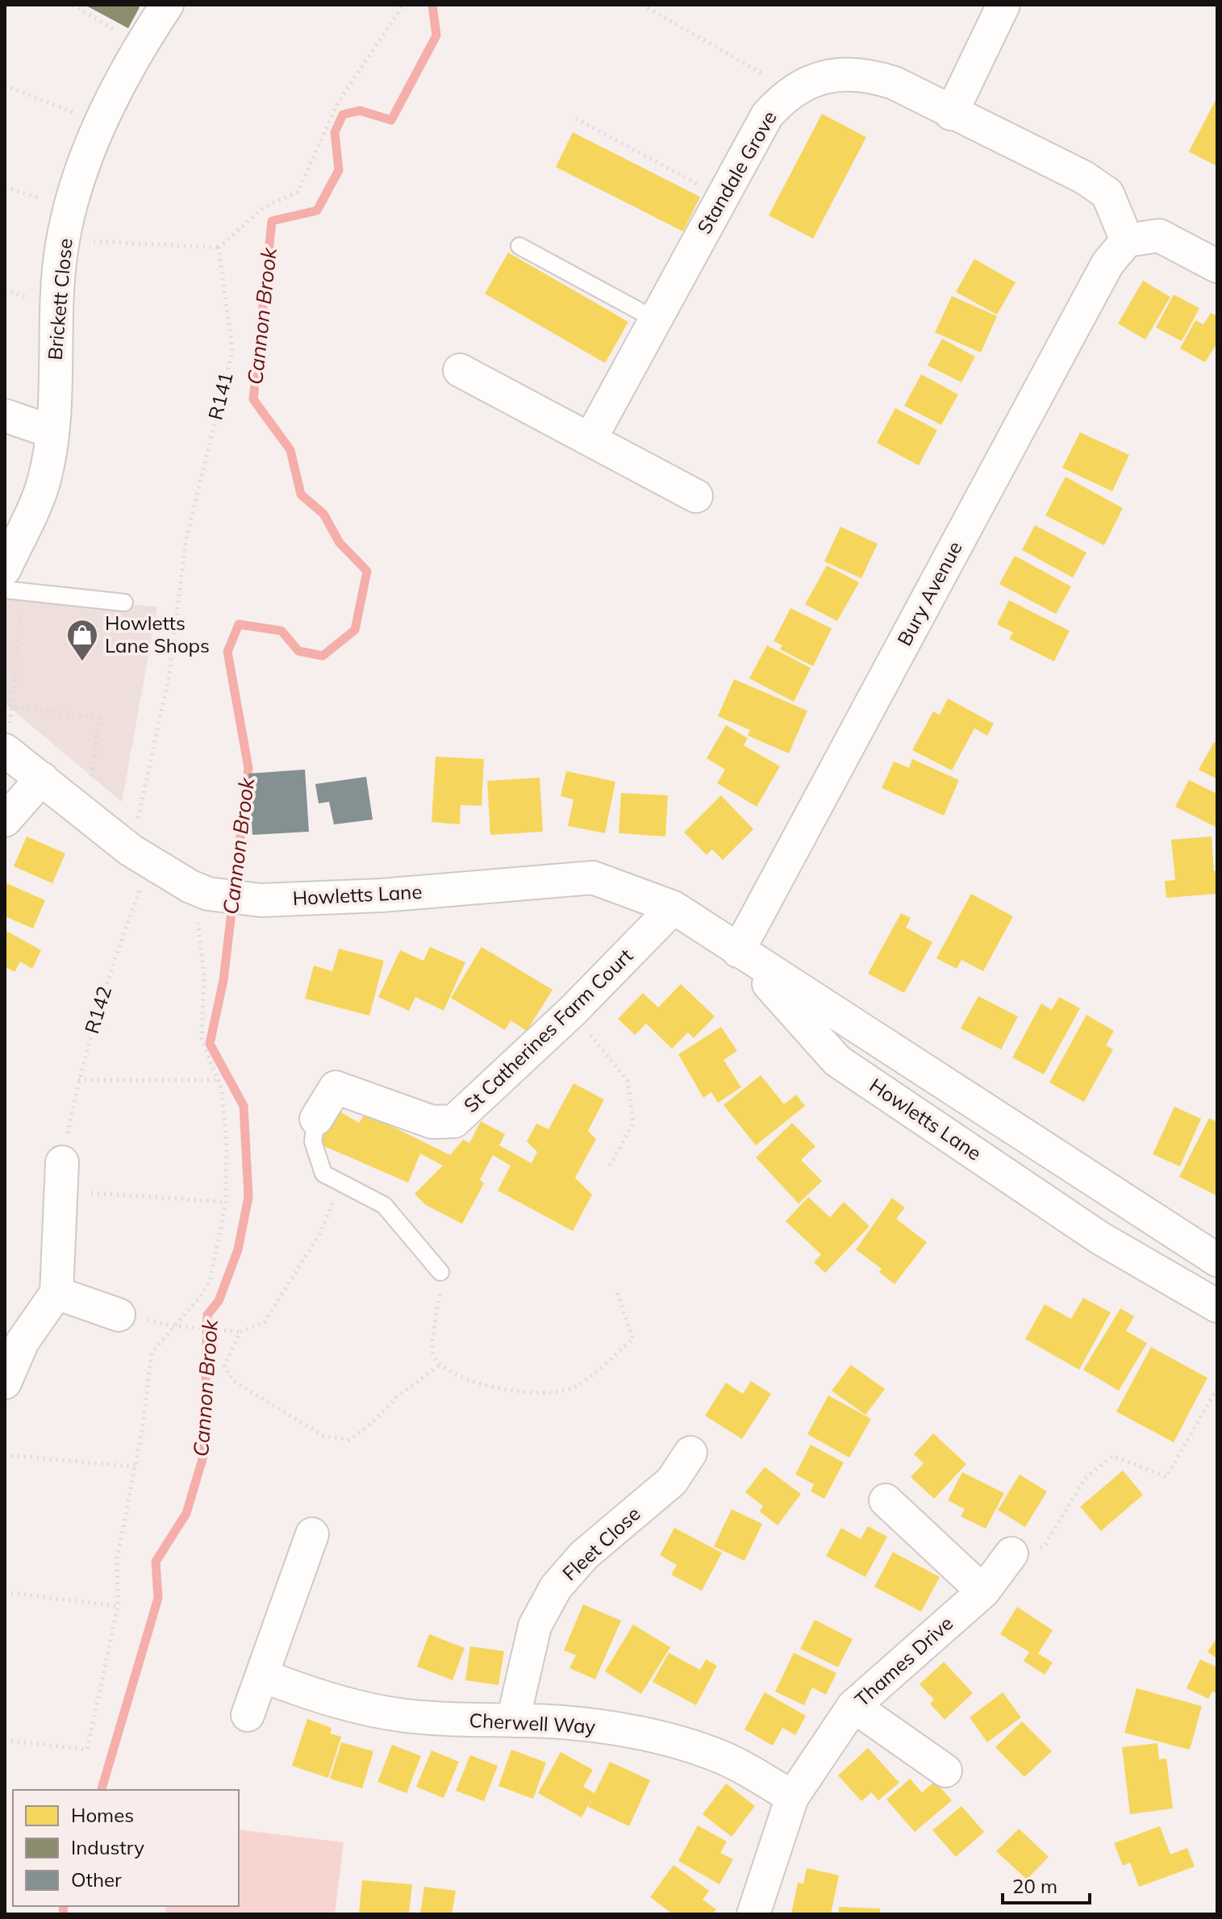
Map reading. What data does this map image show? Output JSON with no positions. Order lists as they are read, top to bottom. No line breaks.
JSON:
{"streets":{"street":["Standale Grove","Brickett Close","Bury Avenue","Howletts Lane","St Catherines Farm Court","Fleet Close","Thames Drive","Cherwell Way"],"path":["R141","R142"]},"crossings":[["Standale Grove","Bury Avenue"],["R141","Howletts Lane"],["R141","R142"],["Bury Avenue","Howletts Lane"],["Howletts Lane","R142"],["Howletts Lane","St Catherines Farm Court"],["Fleet Close","Cherwell Way"],["Thames Drive","Cherwell Way"]],"water":["Cannon Brook"],"places":{"shop":["Howletts Lane Shops"]},"legend":["Homes","Industry","Other"],"scale_bar":"20 m"}
